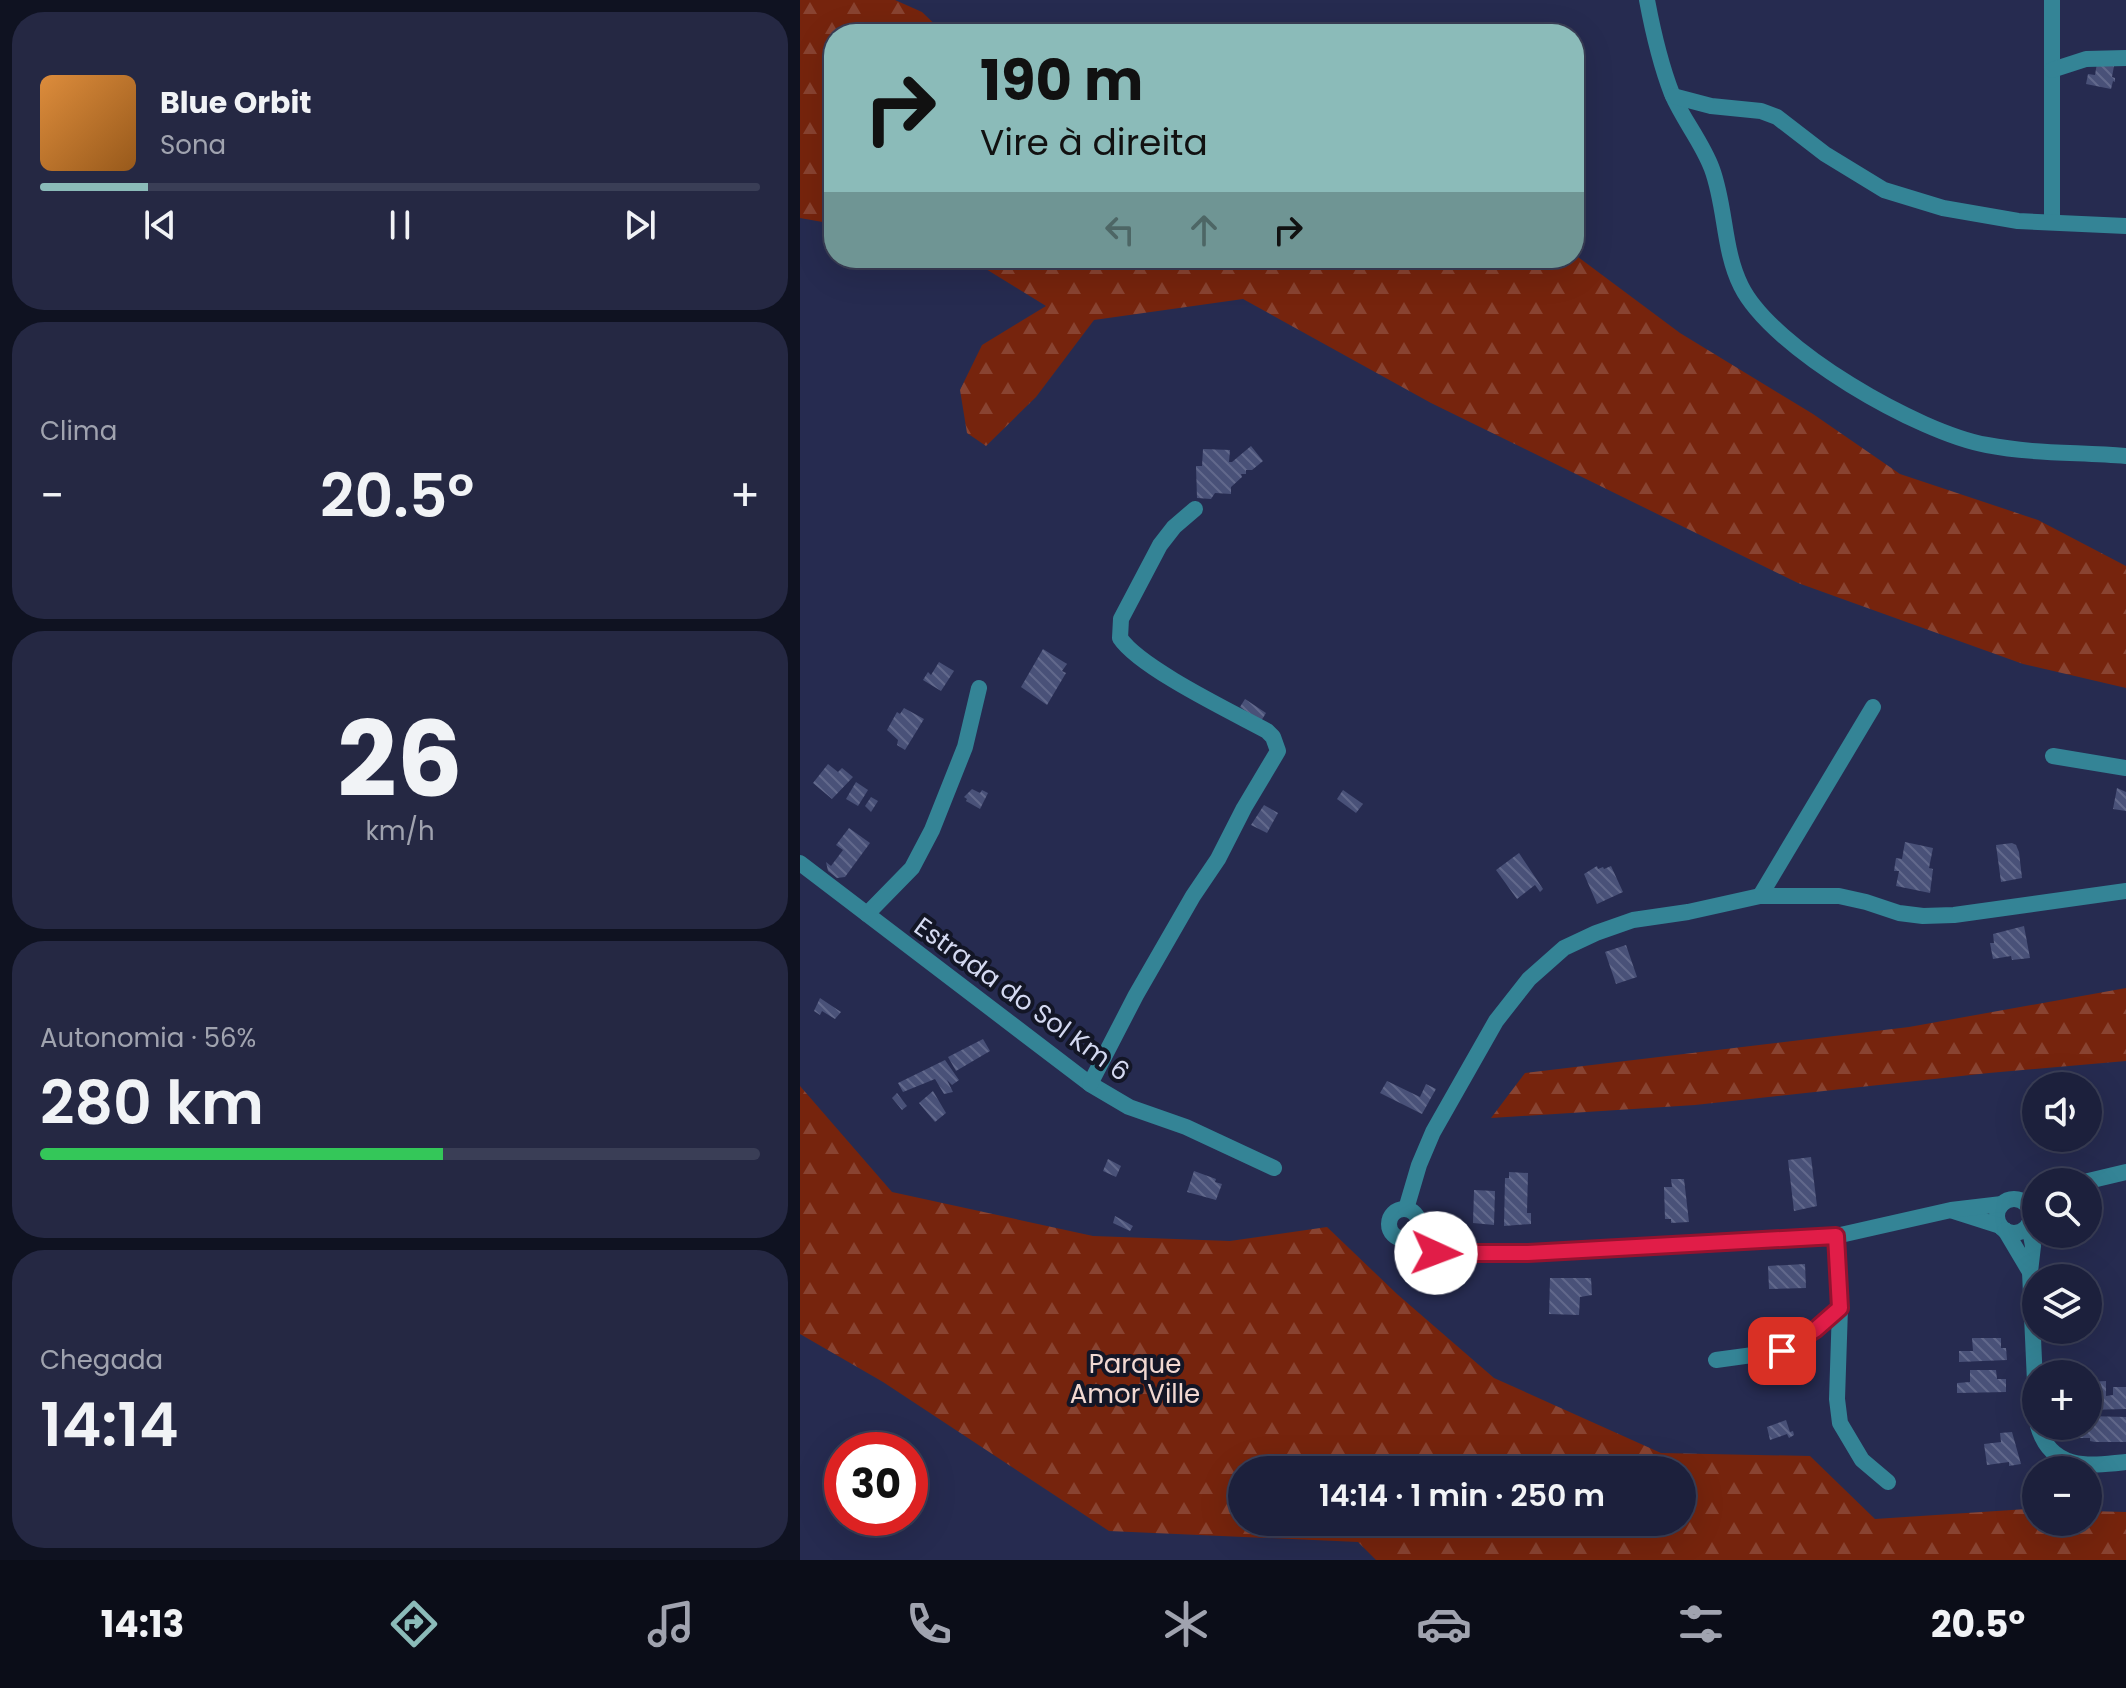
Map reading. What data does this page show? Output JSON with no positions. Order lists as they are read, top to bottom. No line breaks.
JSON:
{"streets":{"street":["Estrada do Sol Km 6"]},"parks":["Parque Amor Ville"],"page":{"turn":["190 m","Vire à direita"],"song":["Blue Orbit","Sona"],"tile":["Clima",["26","km/h"],["Autonomia · 56%","280 km"],["Chegada","14:14"]],"heat":["−","20.5°","+"],"map_buttons":["+","−"],"limit":"30","trip":"14:14 · 1 min · 250 m","tabs":["14:13","20.5°"]}}
